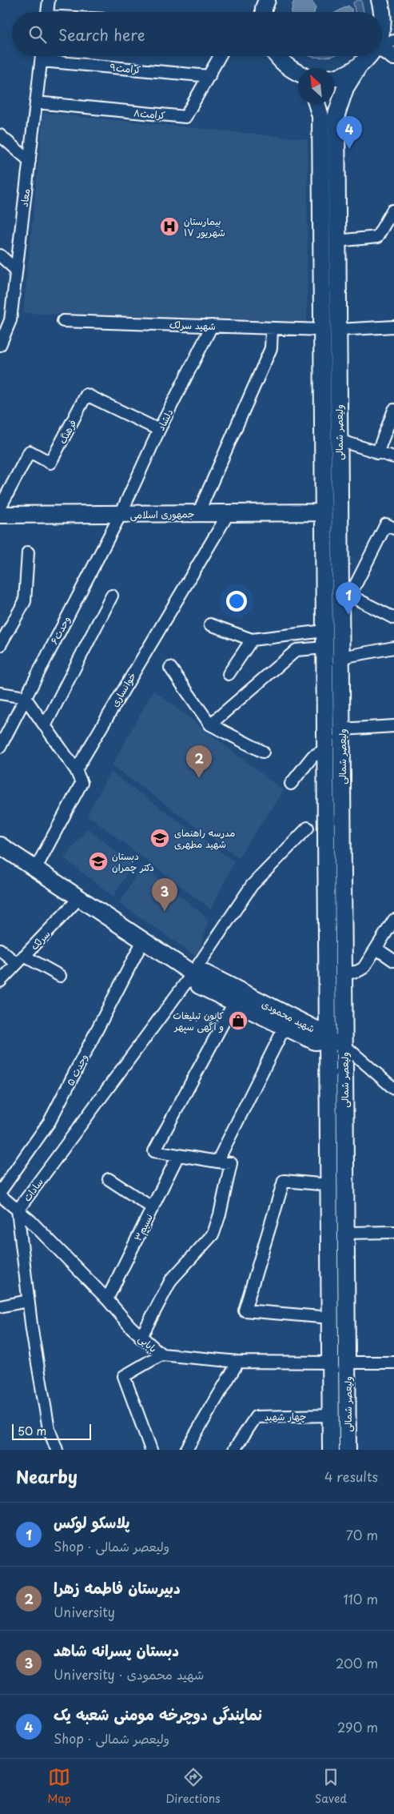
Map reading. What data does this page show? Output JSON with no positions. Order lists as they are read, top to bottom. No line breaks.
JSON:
{"streets":{"main road":["ولیعصر شمالی","جمهوری اسلامی","شهید محمودی"],"street":["کرامت۹","کرامت۸","معاد","شهید سرلک","دلشاد","فرهنگ","وحدت۶","خوانساری","سرلک","وحدت ۵","سادات","نسیم۳","بابایی","چهار شهید"]},"crossings":[["کرامت۹","کرامت۸"],["کرامت۹","معاد"],["کرامت۸","معاد"],["شهید سرلک","دلشاد"],["شهید سرلک","ولیعصر شمالی"],["دلشاد","فرهنگ"],["دلشاد","جمهوری اسلامی"],["دلشاد","وحدت۶"],["ولیعصر شمالی","جمهوری اسلامی"],["ولیعصر شمالی","شهید محمودی"],["ولیعصر شمالی","بابایی"],["ولیعصر شمالی","چهار شهید"],["جمهوری اسلامی","وحدت۶"],["جمهوری اسلامی","خوانساری"],["سرلک","شهید محمودی"],["شهید محمودی","وحدت ۵"],["شهید محمودی","سادات"],["وحدت ۵","بابایی"],["سادات","بابایی"],["نسیم۳","بابایی"]],"places":{"hospital":["بیمارستان ۱۷ شهریور"],"school or university":["مدرسه راهنمای شهید مطهری","دبستان دکتر چمران"],"shop":["کانون تبلیغات و آگهی سپهر"]},"scale_bar":"50 m","north":"top left","page":{"search":"Search here","pins":["4","1","2","3"],"scale":"50 m","heading":["Nearby","4 results"],"list":[{"mark":"1","name":"پلاسکو لوکس","note":"Shop · ولیعصر شمالی","value":"70 m"},{"mark":"2","name":"دبیرستان فاطمه زهرا","note":"University","value":"110 m"},{"mark":"3","name":"دبستان پسرانه شاهد","note":"University · شهید محمودی","value":"200 m"},{"mark":"4","name":"نمایندگی دوچرخه مومنی شعبه یک","note":"Shop · ولیعصر شمالی","value":"290 m"}],"nav":["Map","Directions","Saved"]}}
